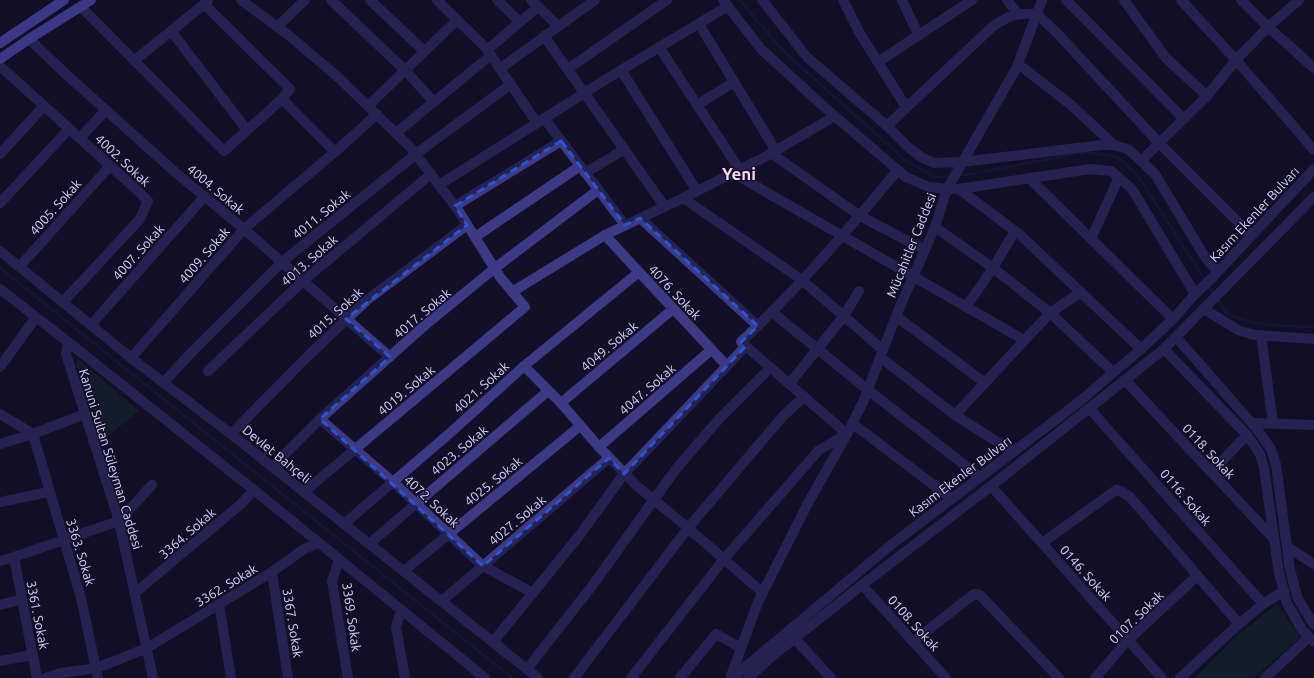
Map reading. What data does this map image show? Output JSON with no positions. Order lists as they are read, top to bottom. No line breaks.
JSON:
{"streets":{"street":["4002. Sokak","4004. Sokak","4005. Sokak","4011. Sokak","Kasım Ekenler Bulvarı","Mücahitler Caddesi","4007. Sokak","4009. Sokak","4013. Sokak","4076. Sokak","4015. Sokak","4017. Sokak","4049. Sokak","4021. Sokak","4047. Sokak","4019. Sokak","4023. Sokak","0118. Sokak","Devlet Bahçeli","Kanuni Sultan Süleyman Caddesi","4025. Sokak","0116. Sokak","4072. Sokak","4027. Sokak","3364. Sokak","3363. Sokak","0146. Sokak","3362. Sokak","3361. Sokak","3369. Sokak","0107. Sokak","3367. Sokak","0108. Sokak"]},"crossings":[["4002. Sokak","4005. Sokak"],["4002. Sokak","Devlet Bahçeli"],["4004. Sokak","4011. Sokak"],["4004. Sokak","4007. Sokak"],["4004. Sokak","4009. Sokak"],["4004. Sokak","4013. Sokak"],["4004. Sokak","4015. Sokak"],["4004. Sokak","4017. Sokak"],["4005. Sokak","Devlet Bahçeli"],["4011. Sokak","Devlet Bahçeli"],["Kasım Ekenler Bulvarı","Mücahitler Caddesi"],["Kasım Ekenler Bulvarı","0118. Sokak"],["Kasım Ekenler Bulvarı","0116. Sokak"],["Kasım Ekenler Bulvarı","0146. Sokak"],["Kasım Ekenler Bulvarı","0108. Sokak"],["4007. Sokak","Devlet Bahçeli"],["4009. Sokak","Devlet Bahçeli"],["4076. Sokak","4049. Sokak"],["4076. Sokak","4021. Sokak"],["4076. Sokak","4047. Sokak"],["4015. Sokak","Devlet Bahçeli"],["4017. Sokak","Devlet Bahçeli"],["4017. Sokak","4072. Sokak"],["4021. Sokak","Devlet Bahçeli"],["4021. Sokak","4072. Sokak"],["4019. Sokak","Devlet Bahçeli"],["4019. Sokak","4072. Sokak"],["4023. Sokak","Devlet Bahçeli"],["4023. Sokak","4072. Sokak"],["Devlet Bahçeli","4025. Sokak"],["Devlet Bahçeli","4027. Sokak"],["Kanuni Sultan Süleyman Caddesi","3364. Sokak"],["Kanuni Sultan Süleyman Caddesi","3362. Sokak"],["4025. Sokak","4072. Sokak"],["4072. Sokak","4027. Sokak"],["3363. Sokak","3362. Sokak"],["0146. Sokak","0107. Sokak"],["3362. Sokak","3367. Sokak"]],"districts":["Yeni"]}
